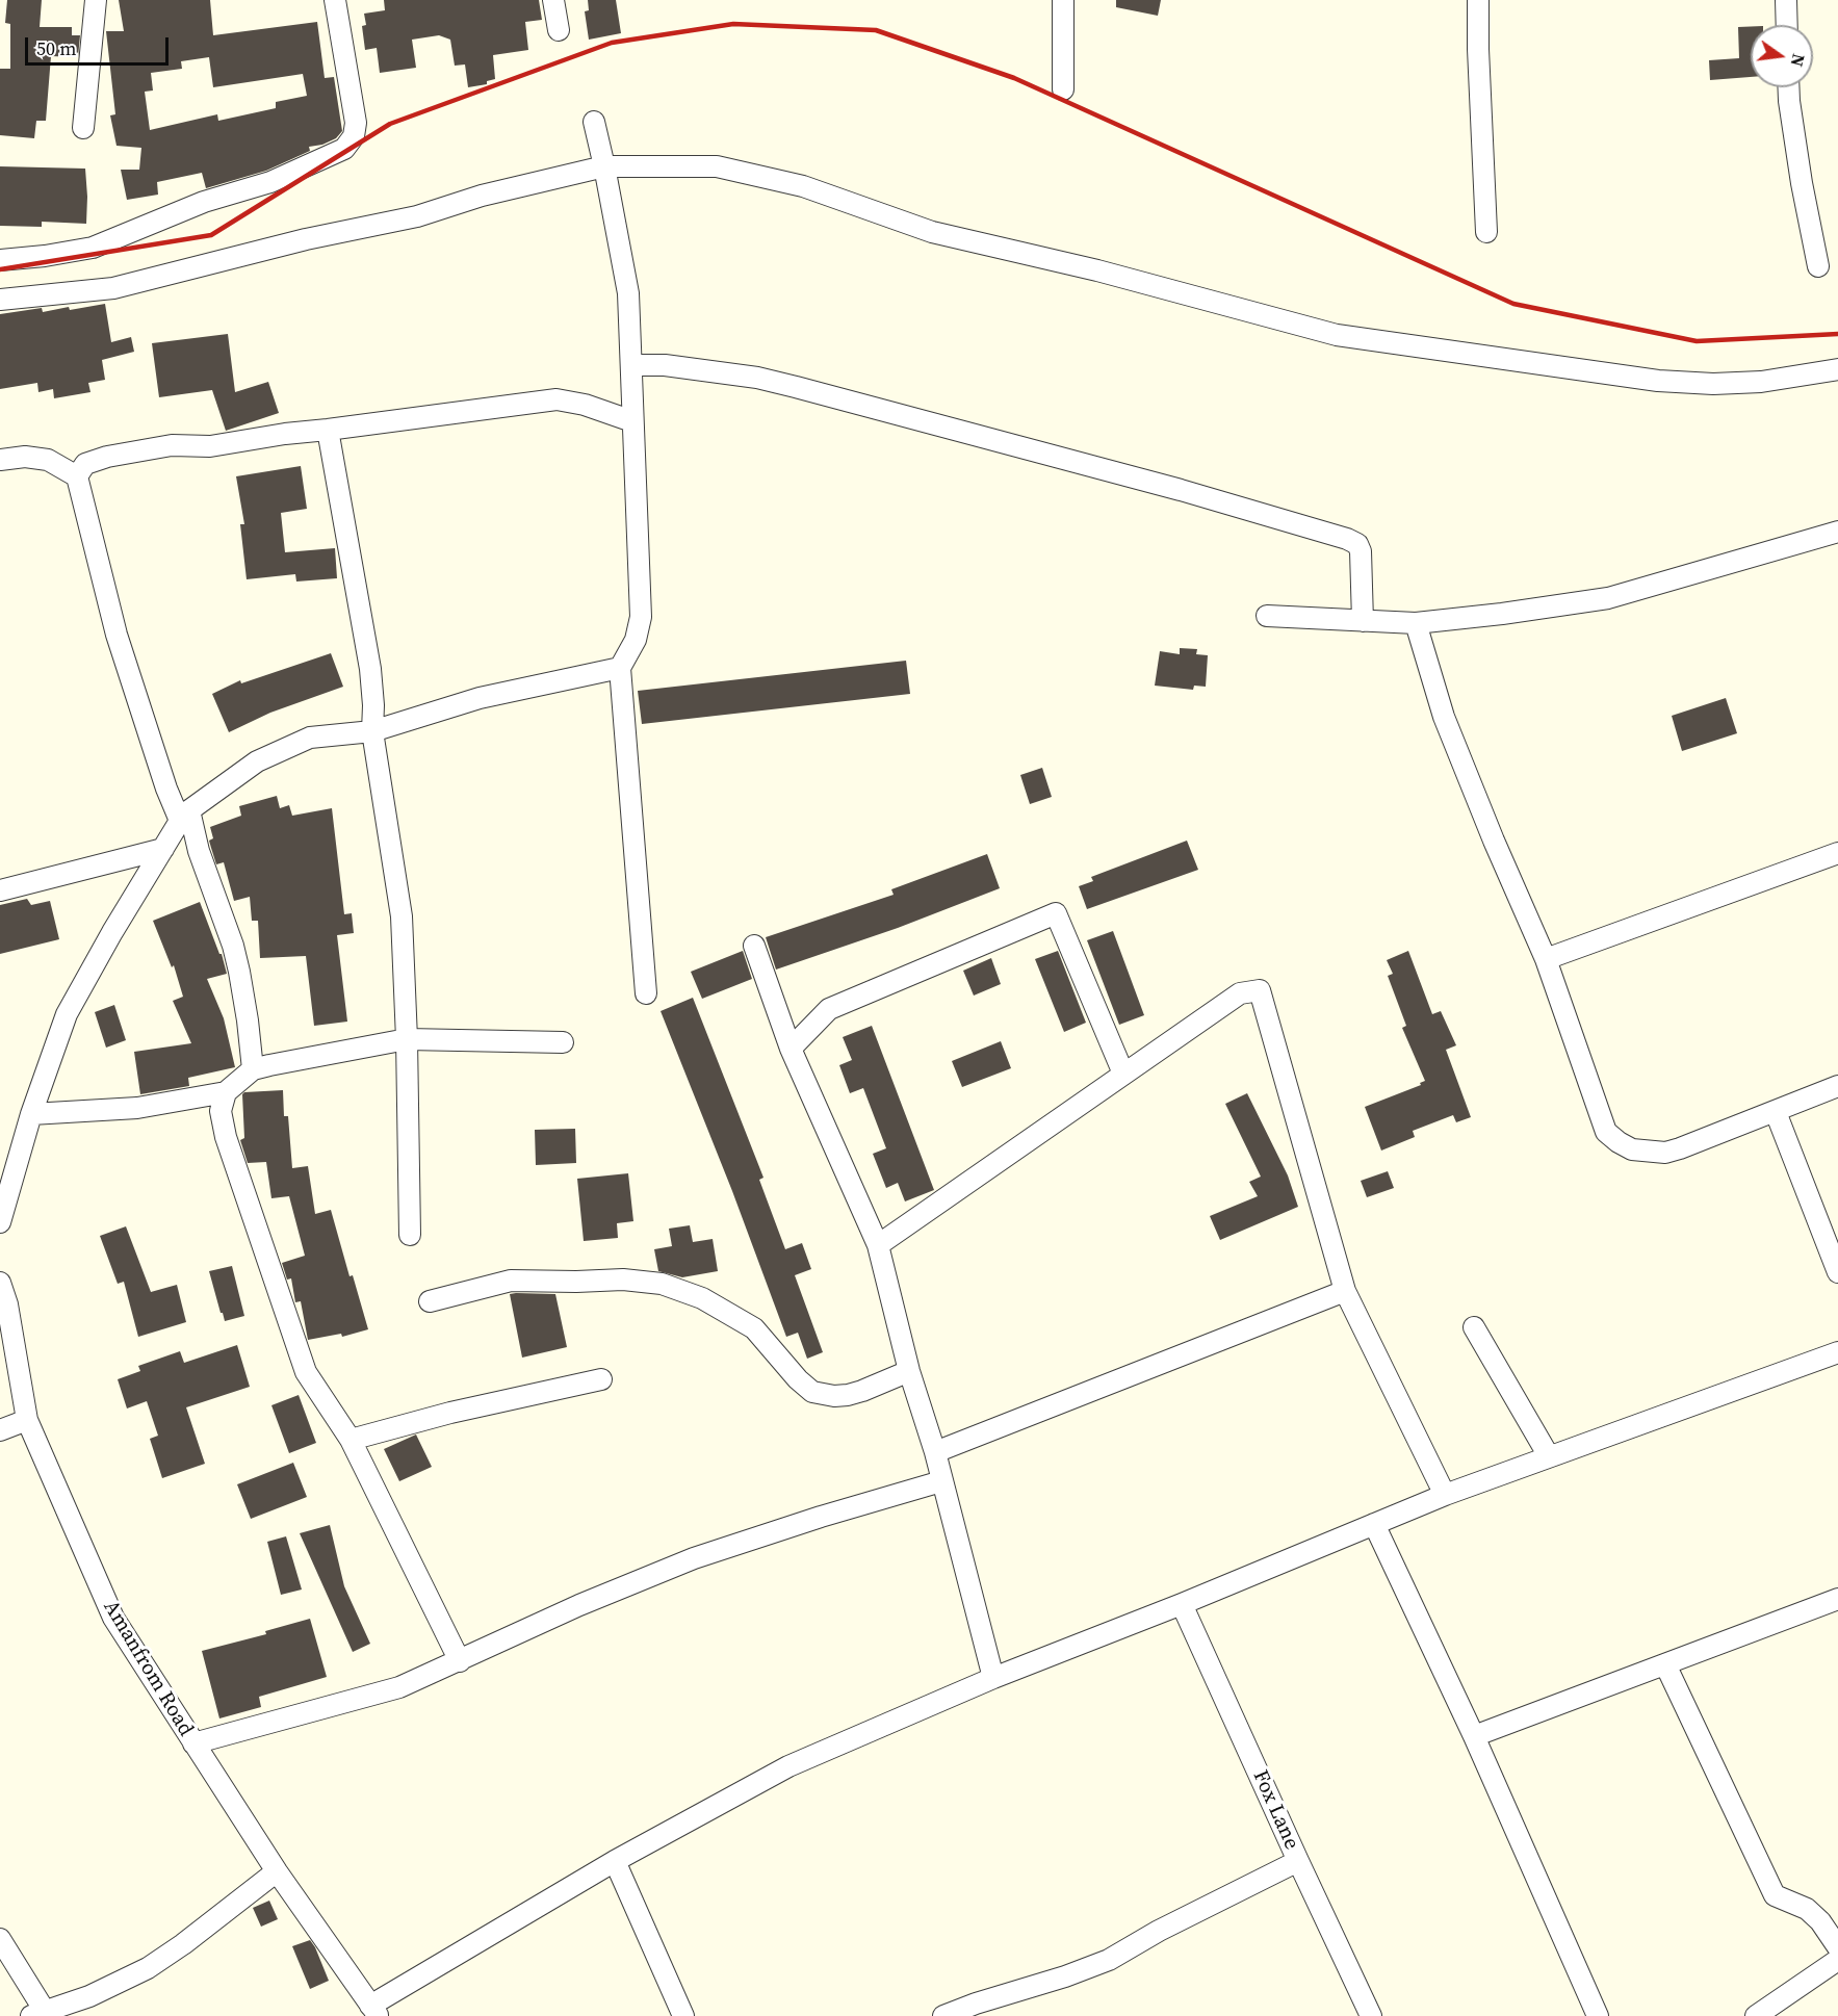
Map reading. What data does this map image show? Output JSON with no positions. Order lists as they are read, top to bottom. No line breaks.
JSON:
{"streets":{"street":["Amanfrom Road","Fox Lane"]},"scale_bar":"50 m","north":"right"}
